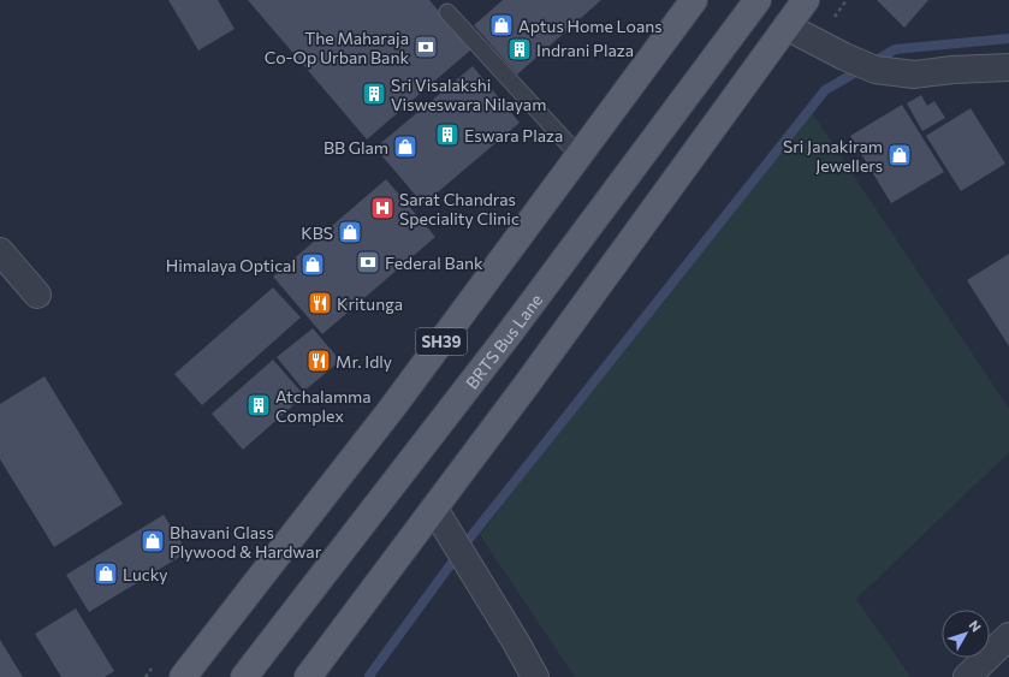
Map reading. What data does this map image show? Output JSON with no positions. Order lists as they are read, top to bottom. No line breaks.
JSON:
{"streets":{"main road":["BRTS Bus Lane","SH39"]},"places":{"shop":["Aptus Home Loans","BB Glam","Sri Janakiram Jewellers","KBS","Himalaya Optical","Bhavani Glass Plywood & Hardwar","Lucky"],"bank":["The Maharaja Co-Op Urban Bank","Federal Bank"],"building":["Indrani Plaza","Sri Visalakshi Visweswara Nilayam","Eswara Plaza","Atchalamma Complex"],"hospital":["Sarat Chandras Speciality Clinic"],"restaurant":["Kritunga","Mr. Idly"]},"north":"top right"}
